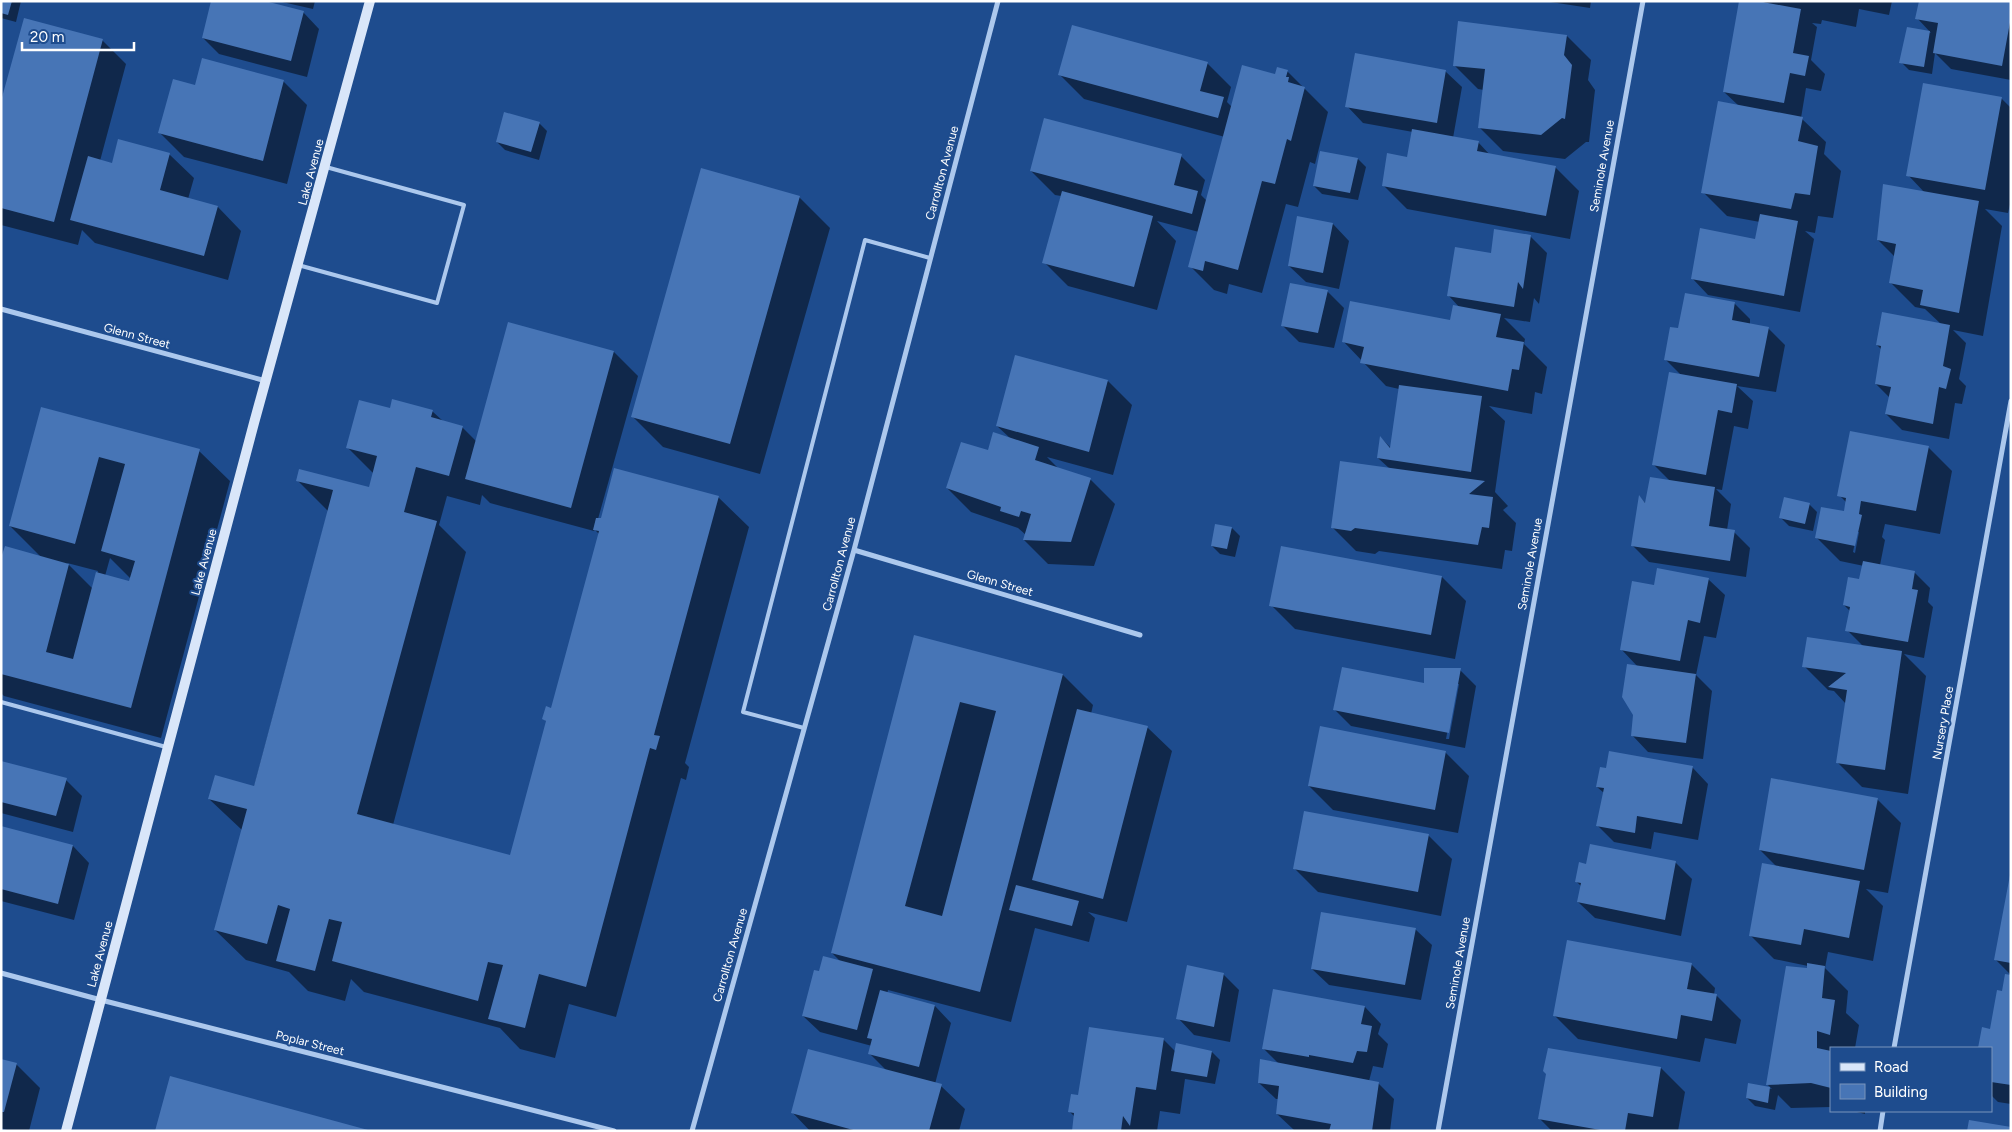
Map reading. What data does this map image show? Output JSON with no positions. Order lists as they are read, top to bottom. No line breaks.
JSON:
{"streets":{"main road":["Lake Avenue"],"street":["Seminole Avenue","Carrollton Avenue","Glenn Street","Nursery Place","Poplar Street"]},"crossings":[["Lake Avenue","Glenn Street"],["Lake Avenue","Poplar Street"],["Carrollton Avenue","Glenn Street"]],"legend":["Road","Building"],"scale_bar":"20 m"}
